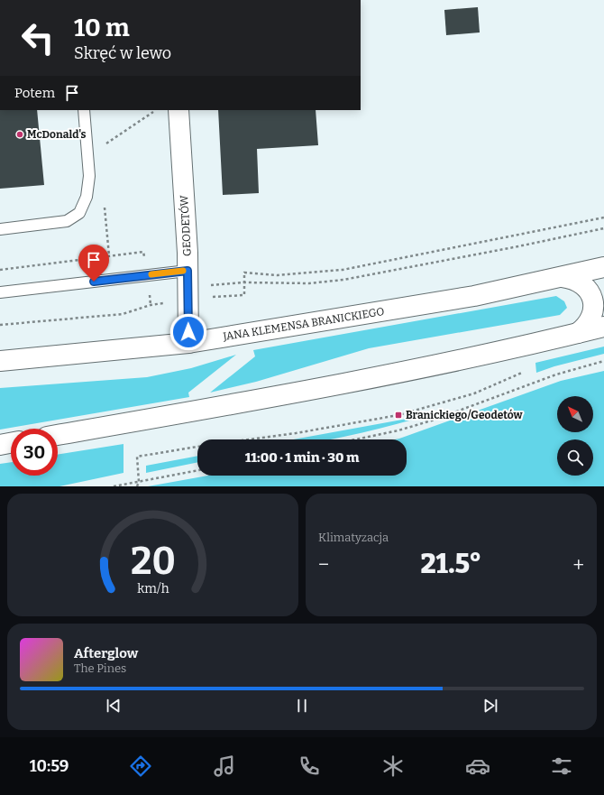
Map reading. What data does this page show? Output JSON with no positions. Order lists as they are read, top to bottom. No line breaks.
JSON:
{"streets":{"main road":["GEODETÓW","JANA KLEMENSA BRANICKIEGO"]},"crossings":[["GEODETÓW","JANA KLEMENSA BRANICKIEGO"]],"places":{"other":["McDonald's"],"transit":["Branickiego/Geodetów"]},"north":"top left","page":{"turn":["10 m","Skręć w lewo"],"then":"Potem","limit":"30","trip":"11:00 · 1 min · 30 m","tile":"Klimatyzacja","heat":["−","21.5°","+"],"song":["Afterglow","The Pines"],"tabs":"10:59","gauge":["20","km/h"]}}
